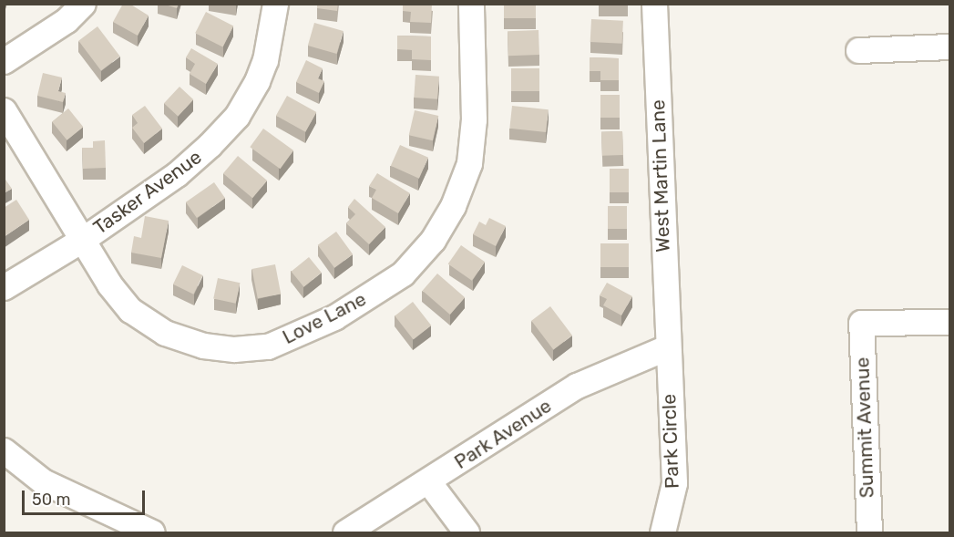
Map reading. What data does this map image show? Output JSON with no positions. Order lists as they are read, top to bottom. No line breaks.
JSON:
{"streets":{"street":["West Martin Lane","Tasker Avenue","Love Lane","Summit Avenue","Park Avenue","Park Circle"]},"crossings":[["West Martin Lane","Park Avenue"],["West Martin Lane","Park Circle"],["Tasker Avenue","Love Lane"],["Park Avenue","Park Circle"]],"scale_bar":"50 m"}
